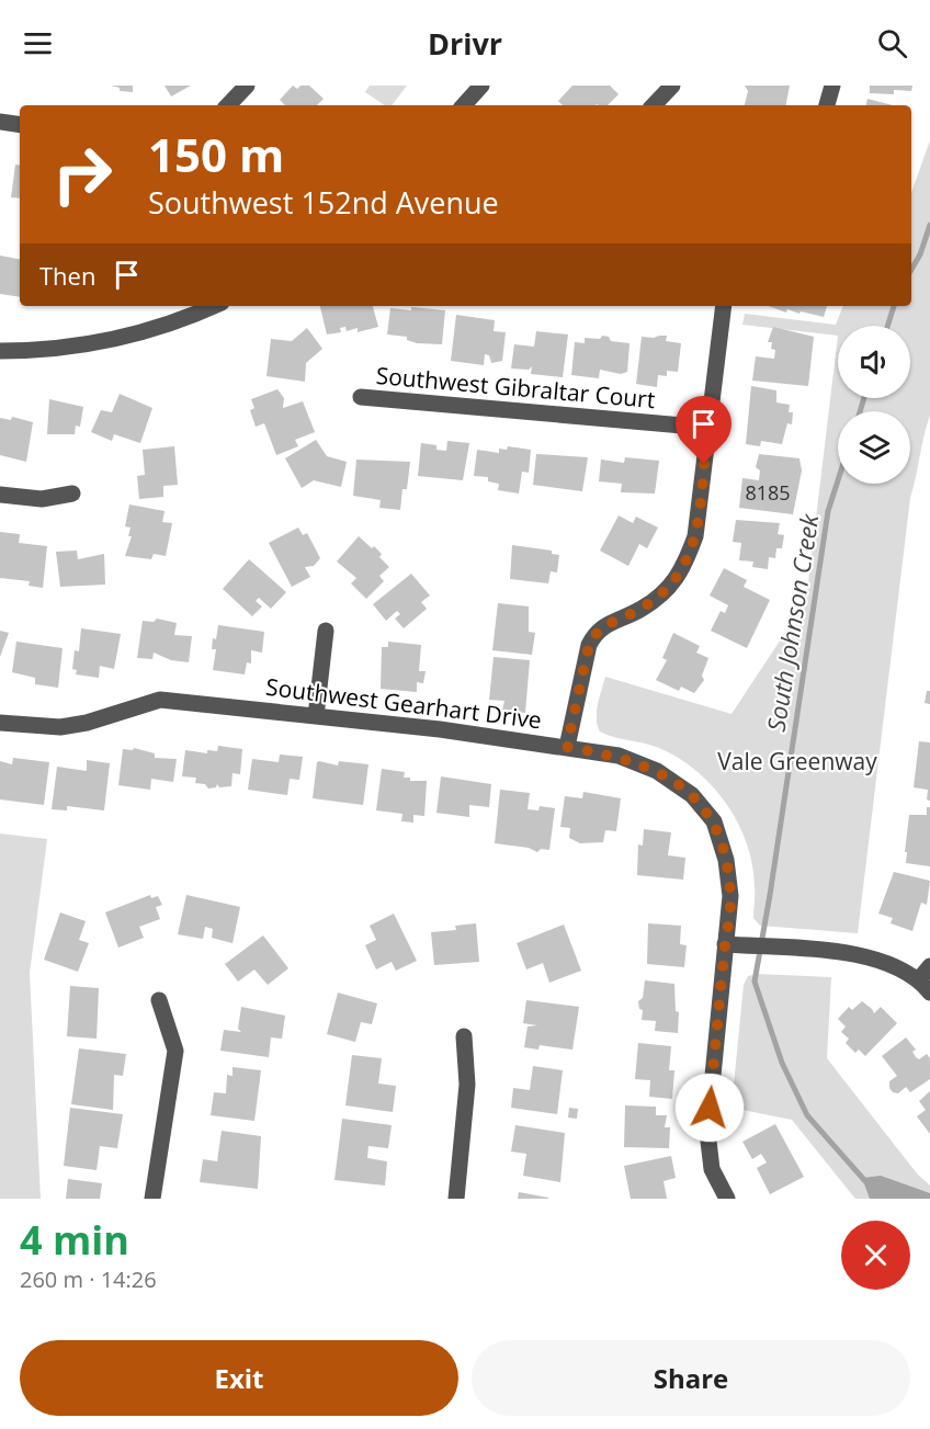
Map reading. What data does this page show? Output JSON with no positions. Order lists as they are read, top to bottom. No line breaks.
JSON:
{"streets":{"street":["Southwest Gibraltar Court","Southwest Gearhart Drive"]},"water":["South Johnson Creek"],"parks":["Vale Greenway"],"house_numbers":["8185"],"page":{"header":"Drivr","turn":["150 m","Southwest 152nd Avenue"],"then":"Then","heading":["4 min","260 m · 14:26"],"buttons":["Exit","Share"]}}
